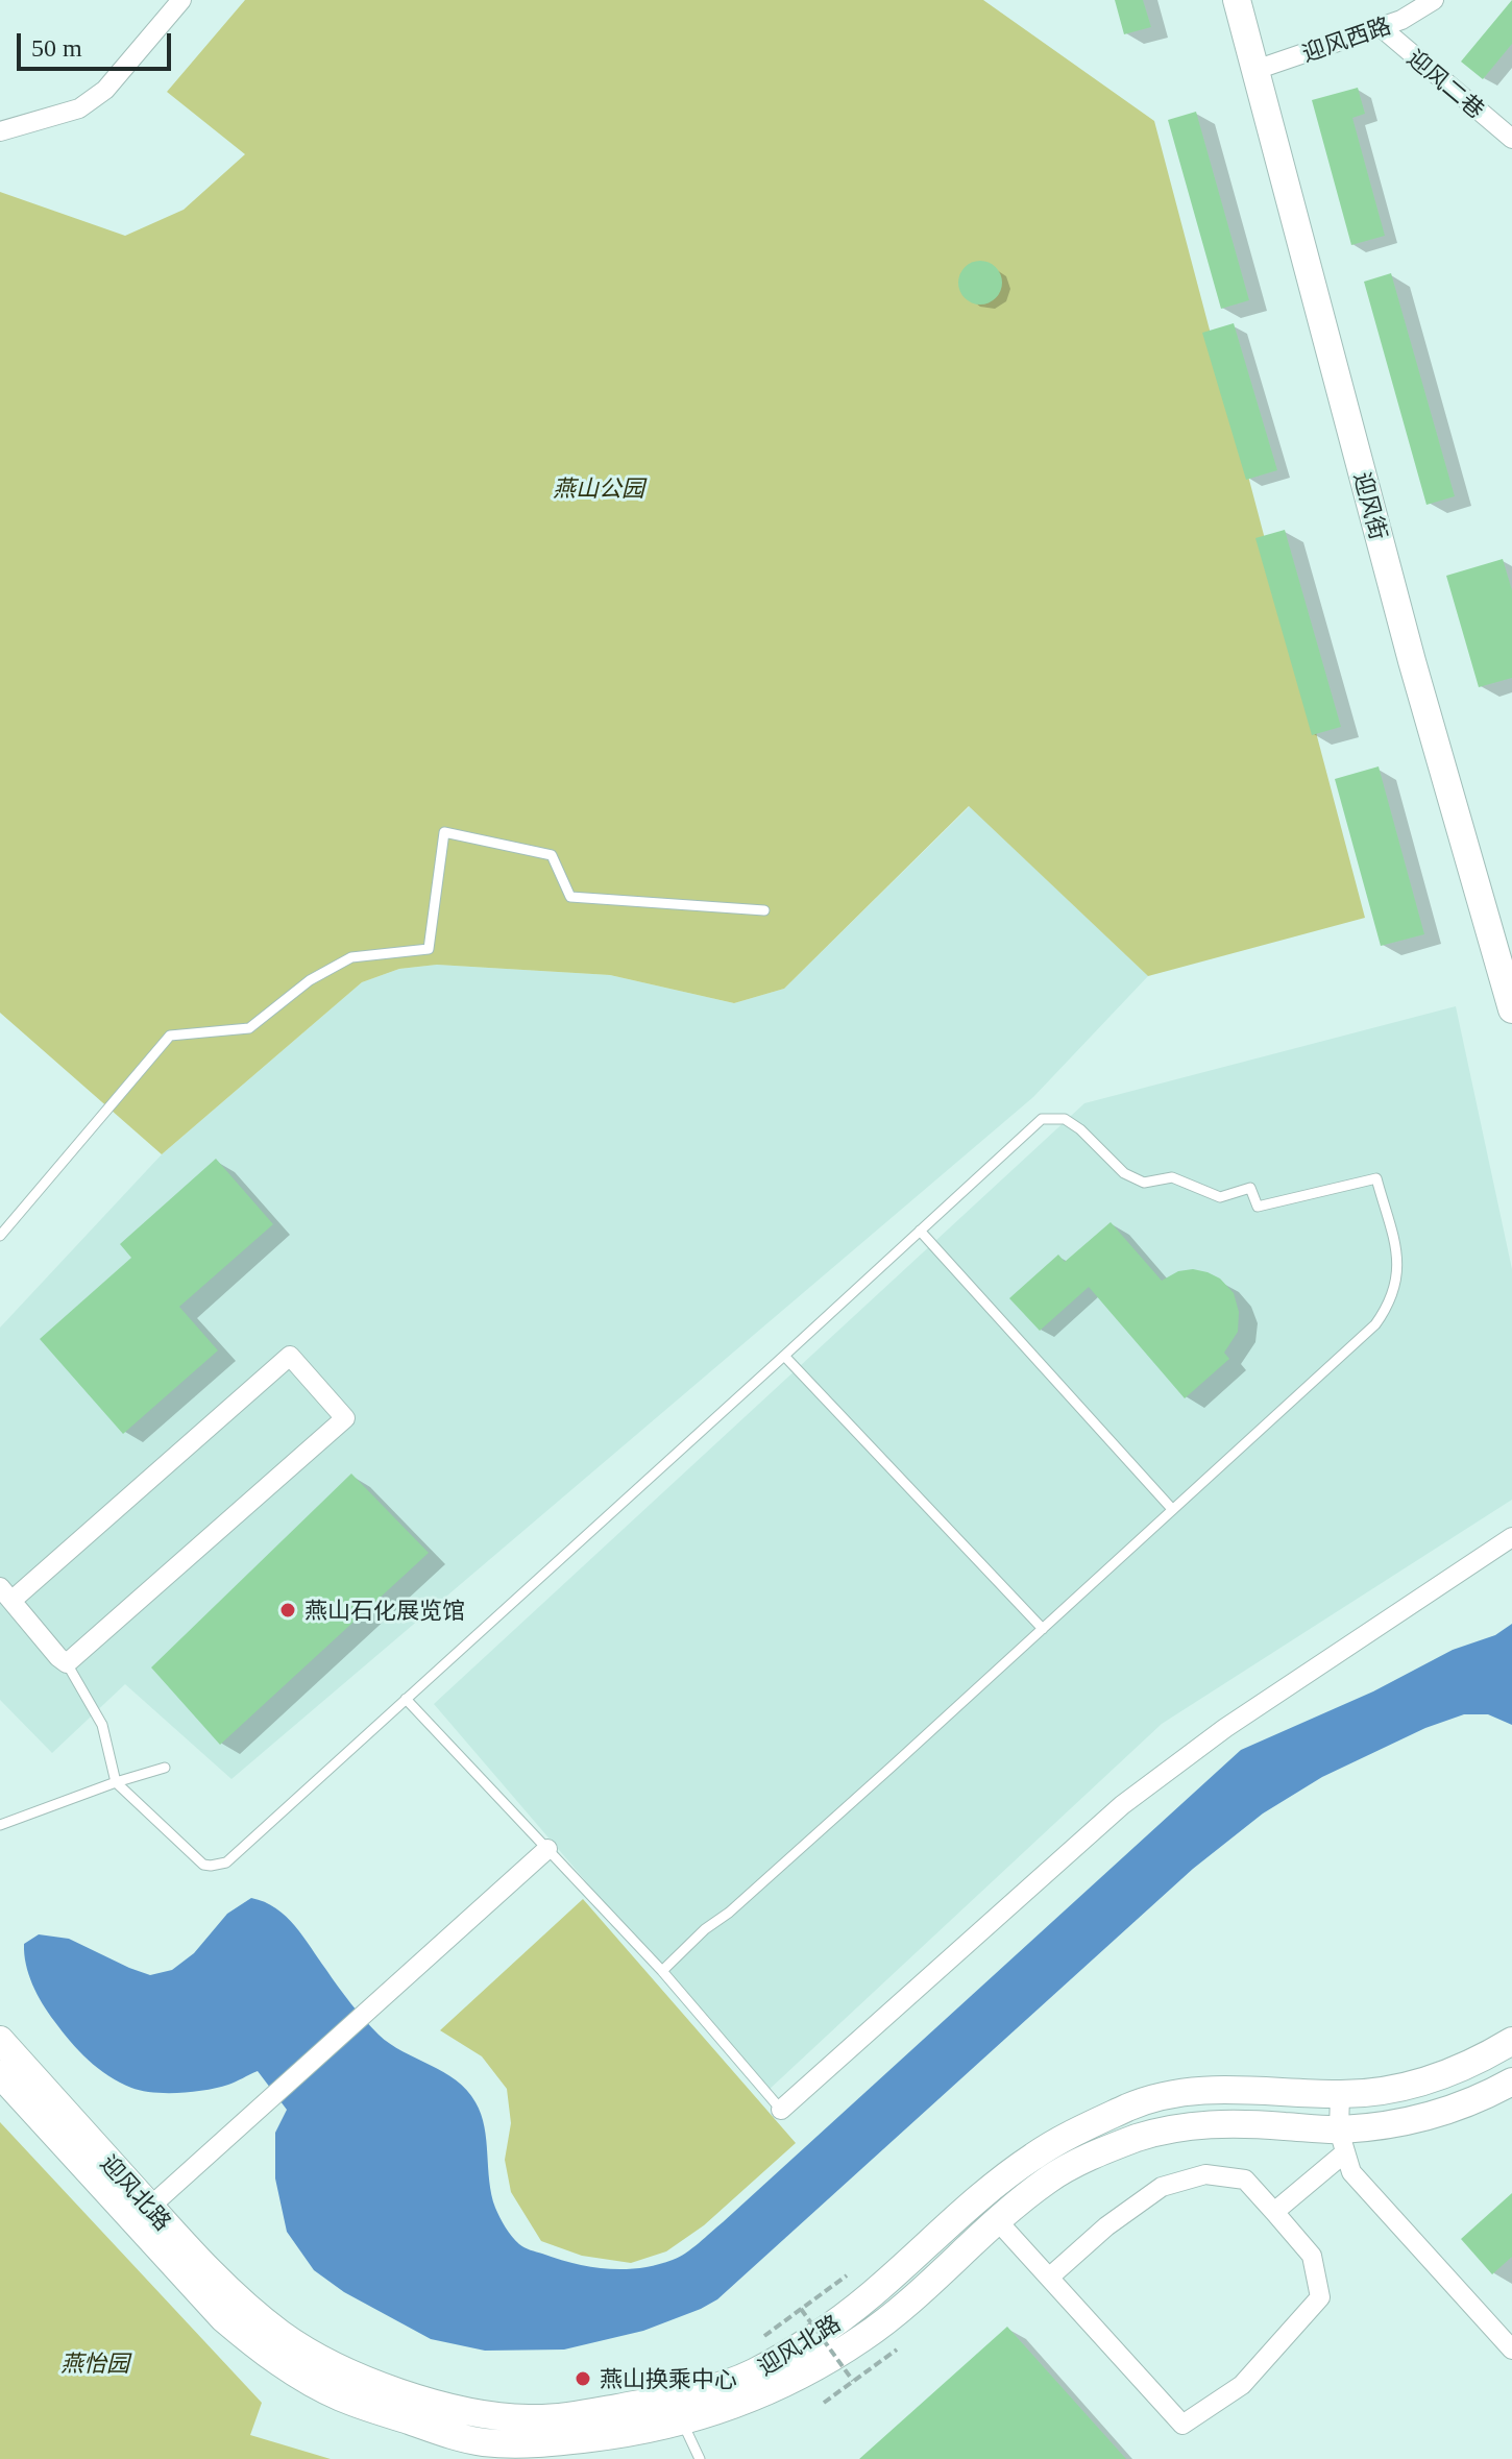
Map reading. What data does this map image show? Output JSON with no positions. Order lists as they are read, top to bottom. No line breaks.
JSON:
{"streets":{"street":["迎风西路","迎风二巷","迎风街","迎风北路"]},"crossings":[["迎风西路","迎风二巷"],["迎风西路","迎风街"]],"parks":["燕山公园","燕怡园"],"places":["燕山石化展览馆","燕山换乘中心"],"scale_bar":"50 m"}
